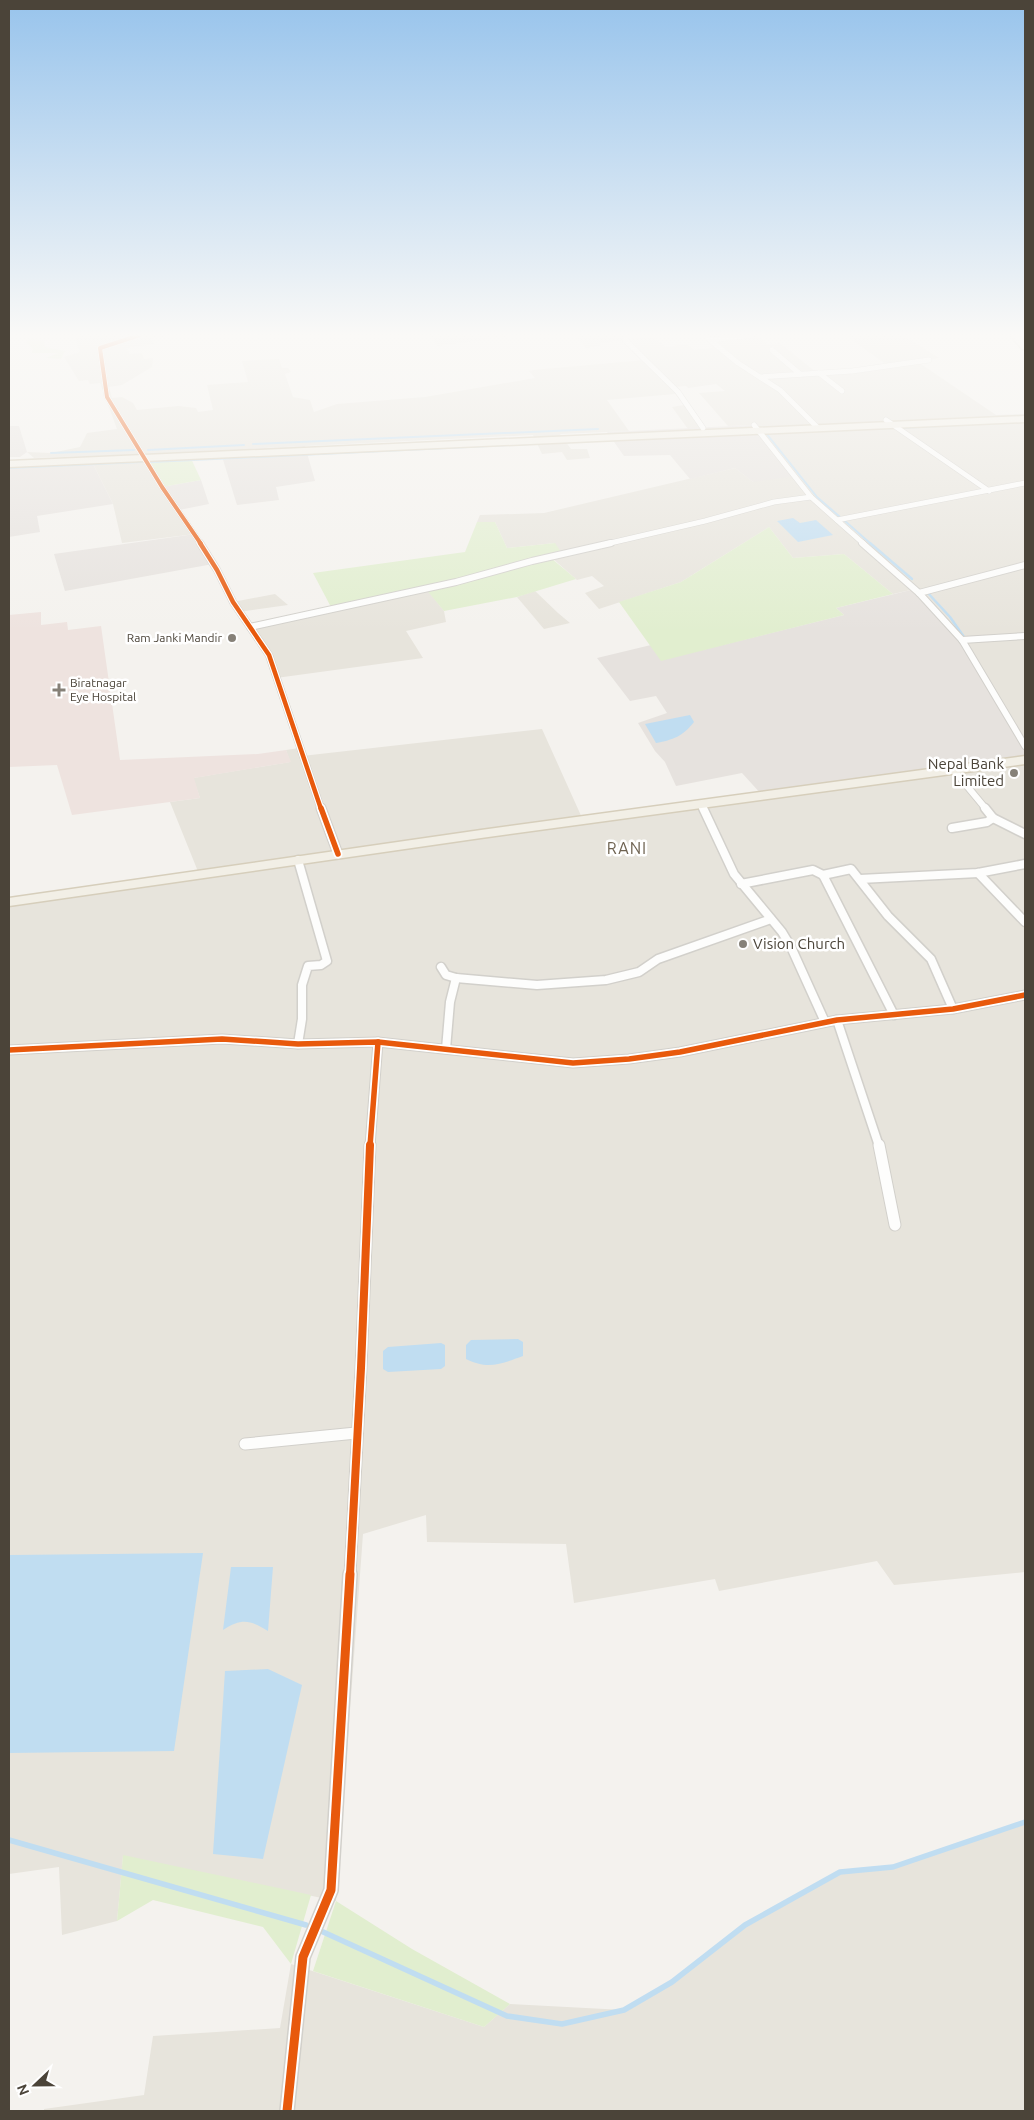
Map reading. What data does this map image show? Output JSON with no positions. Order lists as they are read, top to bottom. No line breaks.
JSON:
{"districts":["RANI"],"places":{"other":["Ram Janki Mandir","Nepal Bank Limited","Vision Church"],"health":["Biratnagar Eye Hospital"]},"north":"left"}
